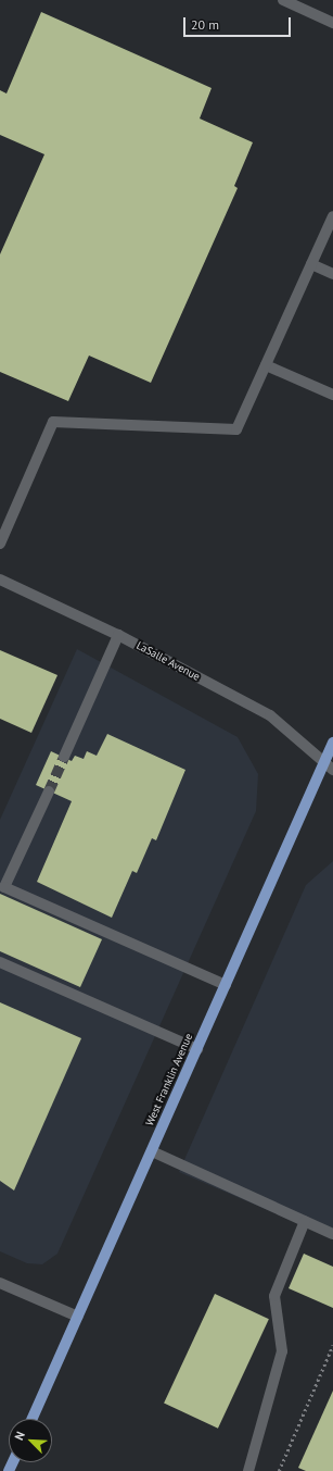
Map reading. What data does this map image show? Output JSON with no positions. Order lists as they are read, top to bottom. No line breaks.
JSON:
{"streets":{"main road":["West Franklin Avenue"],"street":["LaSalle Avenue"]},"crossings":[["LaSalle Avenue","West Franklin Avenue"]],"scale_bar":"20 m","north":"top left"}
